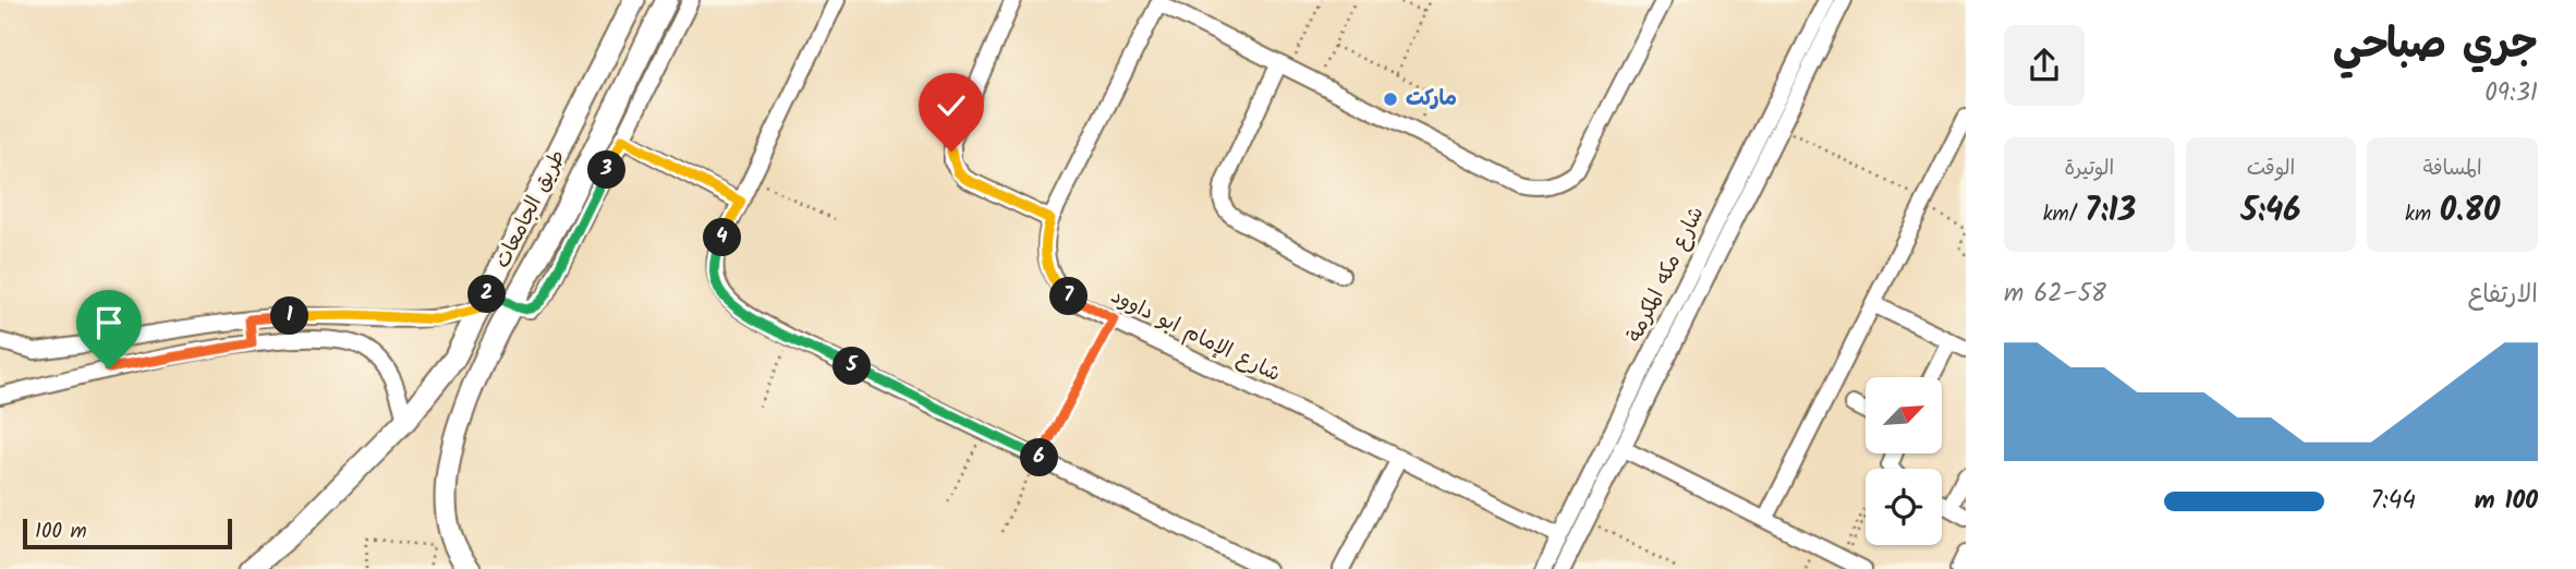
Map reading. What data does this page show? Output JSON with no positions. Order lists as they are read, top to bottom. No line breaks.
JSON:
{"streets":{"main road":["طريق الجامعات"],"street":["شارع مكه المكرمة","شارع الإمام ابو داوود"]},"crossings":[["شارع مكه المكرمة","شارع الإمام ابو داوود"]],"places":["ماركت"],"scale_bar":"100 m","north":"top right","page":{"heading":["جري صباحي","09:31"],"stats":[["المسافة","0.80 km"],["الوقت","5:46"],["الوتيرة","7:13 /km"]],"pins":["3","4","2","7","1","5","6"],"chart":["الارتفاع","58–62 m"],"list":[{"name":"100 m","note":"7:44"}],"scale":"100 m"}}
